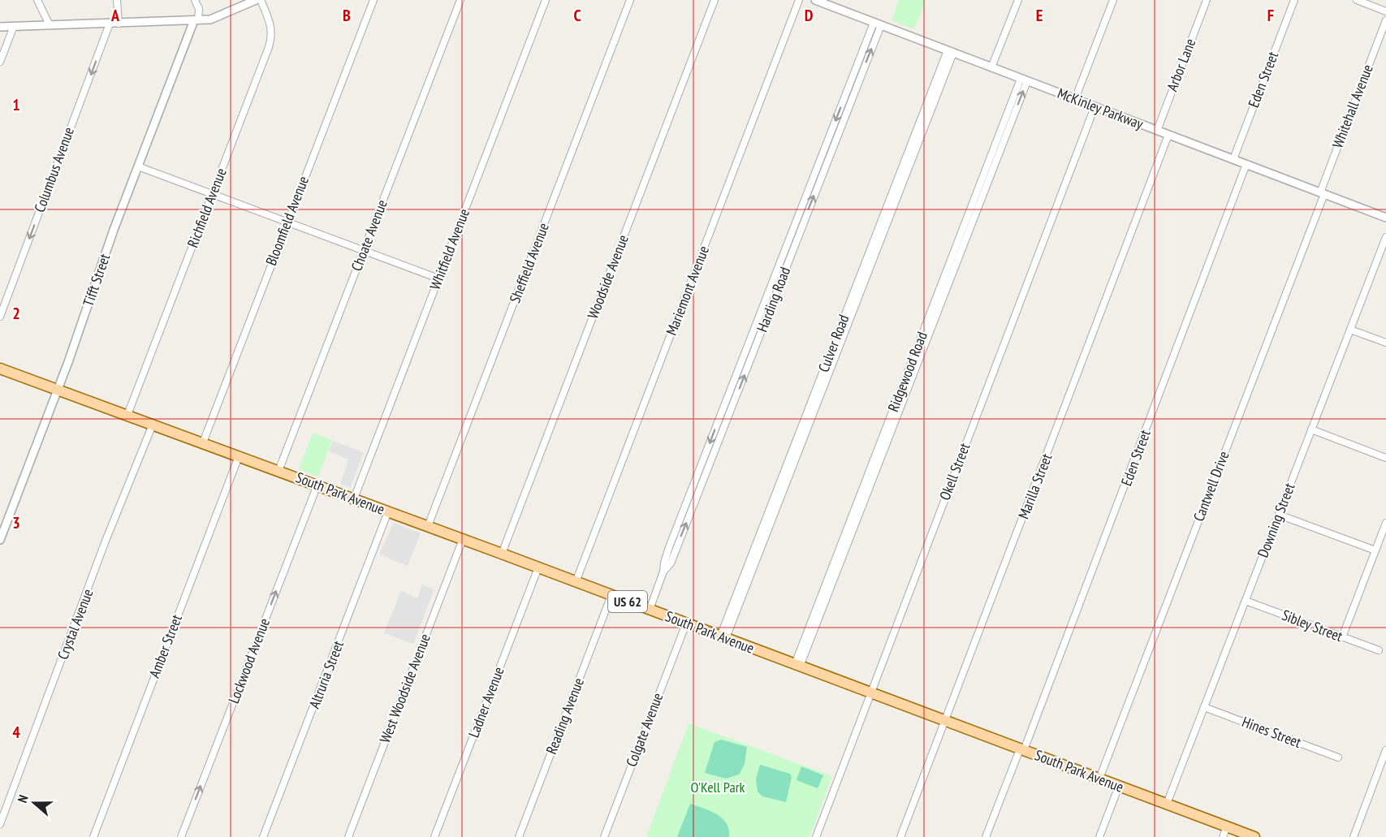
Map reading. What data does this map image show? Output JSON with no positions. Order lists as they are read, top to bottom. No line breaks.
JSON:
{"streets":{"main road":["South Park Avenue","US 62"],"street":["Arbor Lane","Eden Street","Whitehall Avenue","McKinley Parkway","Columbus Avenue","Richfield Avenue","Bloomfield Avenue","Choate Avenue","Whitfield Avenue","Sheffield Avenue","Woodside Avenue","Tifft Street","Mariemont Avenue","Harding Road","Culver Road","Ridgewood Road","Okell Street","Marilla Street","Cantwell Drive","Downing Street","Crystal Avenue","Sibley Street","Amber Street","Lockwood Avenue","Altruria Street","West Woodside Avenue","Ladner Avenue","Reading Avenue","Colgate Avenue","Hines Street"]},"crossings":[["Arbor Lane","McKinley Parkway"],["Eden Street","McKinley Parkway"],["Eden Street","South Park Avenue"],["Whitehall Avenue","McKinley Parkway"],["Whitehall Avenue","Cantwell Drive"],["McKinley Parkway","Harding Road"],["McKinley Parkway","Culver Road"],["McKinley Parkway","Ridgewood Road"],["McKinley Parkway","Okell Street"],["McKinley Parkway","Marilla Street"],["McKinley Parkway","Cantwell Drive"],["Richfield Avenue","South Park Avenue"],["Bloomfield Avenue","South Park Avenue"],["Choate Avenue","South Park Avenue"],["Whitfield Avenue","South Park Avenue"],["Sheffield Avenue","South Park Avenue"],["Woodside Avenue","South Park Avenue"],["Tifft Street","South Park Avenue"],["Mariemont Avenue","South Park Avenue"],["Harding Road","South Park Avenue"],["Culver Road","South Park Avenue"],["Ridgewood Road","South Park Avenue"],["Okell Street","South Park Avenue"],["Marilla Street","South Park Avenue"],["Cantwell Drive","South Park Avenue"],["South Park Avenue","Downing Street"],["South Park Avenue","Crystal Avenue"],["South Park Avenue","Amber Street"],["South Park Avenue","Lockwood Avenue"],["South Park Avenue","Altruria Street"],["South Park Avenue","West Woodside Avenue"],["South Park Avenue","Ladner Avenue"],["South Park Avenue","Reading Avenue"],["South Park Avenue","Colgate Avenue"],["Downing Street","Sibley Street"],["Downing Street","Hines Street"]],"one_way":["Columbus Avenue","Lockwood Avenue"],"parks":["O'Kell Park"],"north":"left","grid":{"columns":["A","B","C","D","E","F"],"rows":["1","2","3","4"]}}
